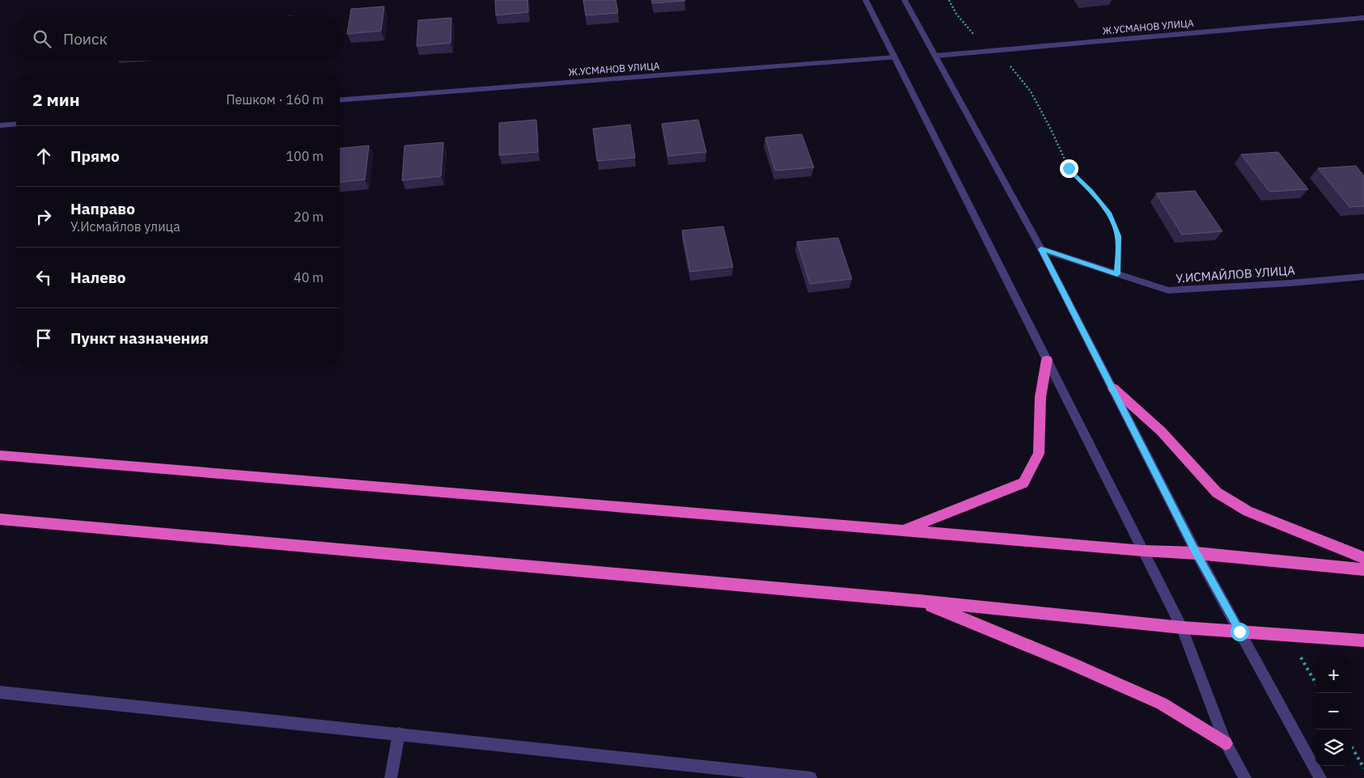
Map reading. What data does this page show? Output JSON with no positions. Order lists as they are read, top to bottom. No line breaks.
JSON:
{"streets":{"street":["Ж.УСМАНОВ УЛИЦА","У.ИСМАЙЛОВ УЛИЦА"]},"page":{"search":"Поиск","heading":["2 мин","Пешком · 160 m"],"list":[["Прямо","100 m"],["Направо","У.Исмайлов улица","20 m"],["Налево","40 m"],"Пункт назначения"],"map_buttons":["+","−"]}}
